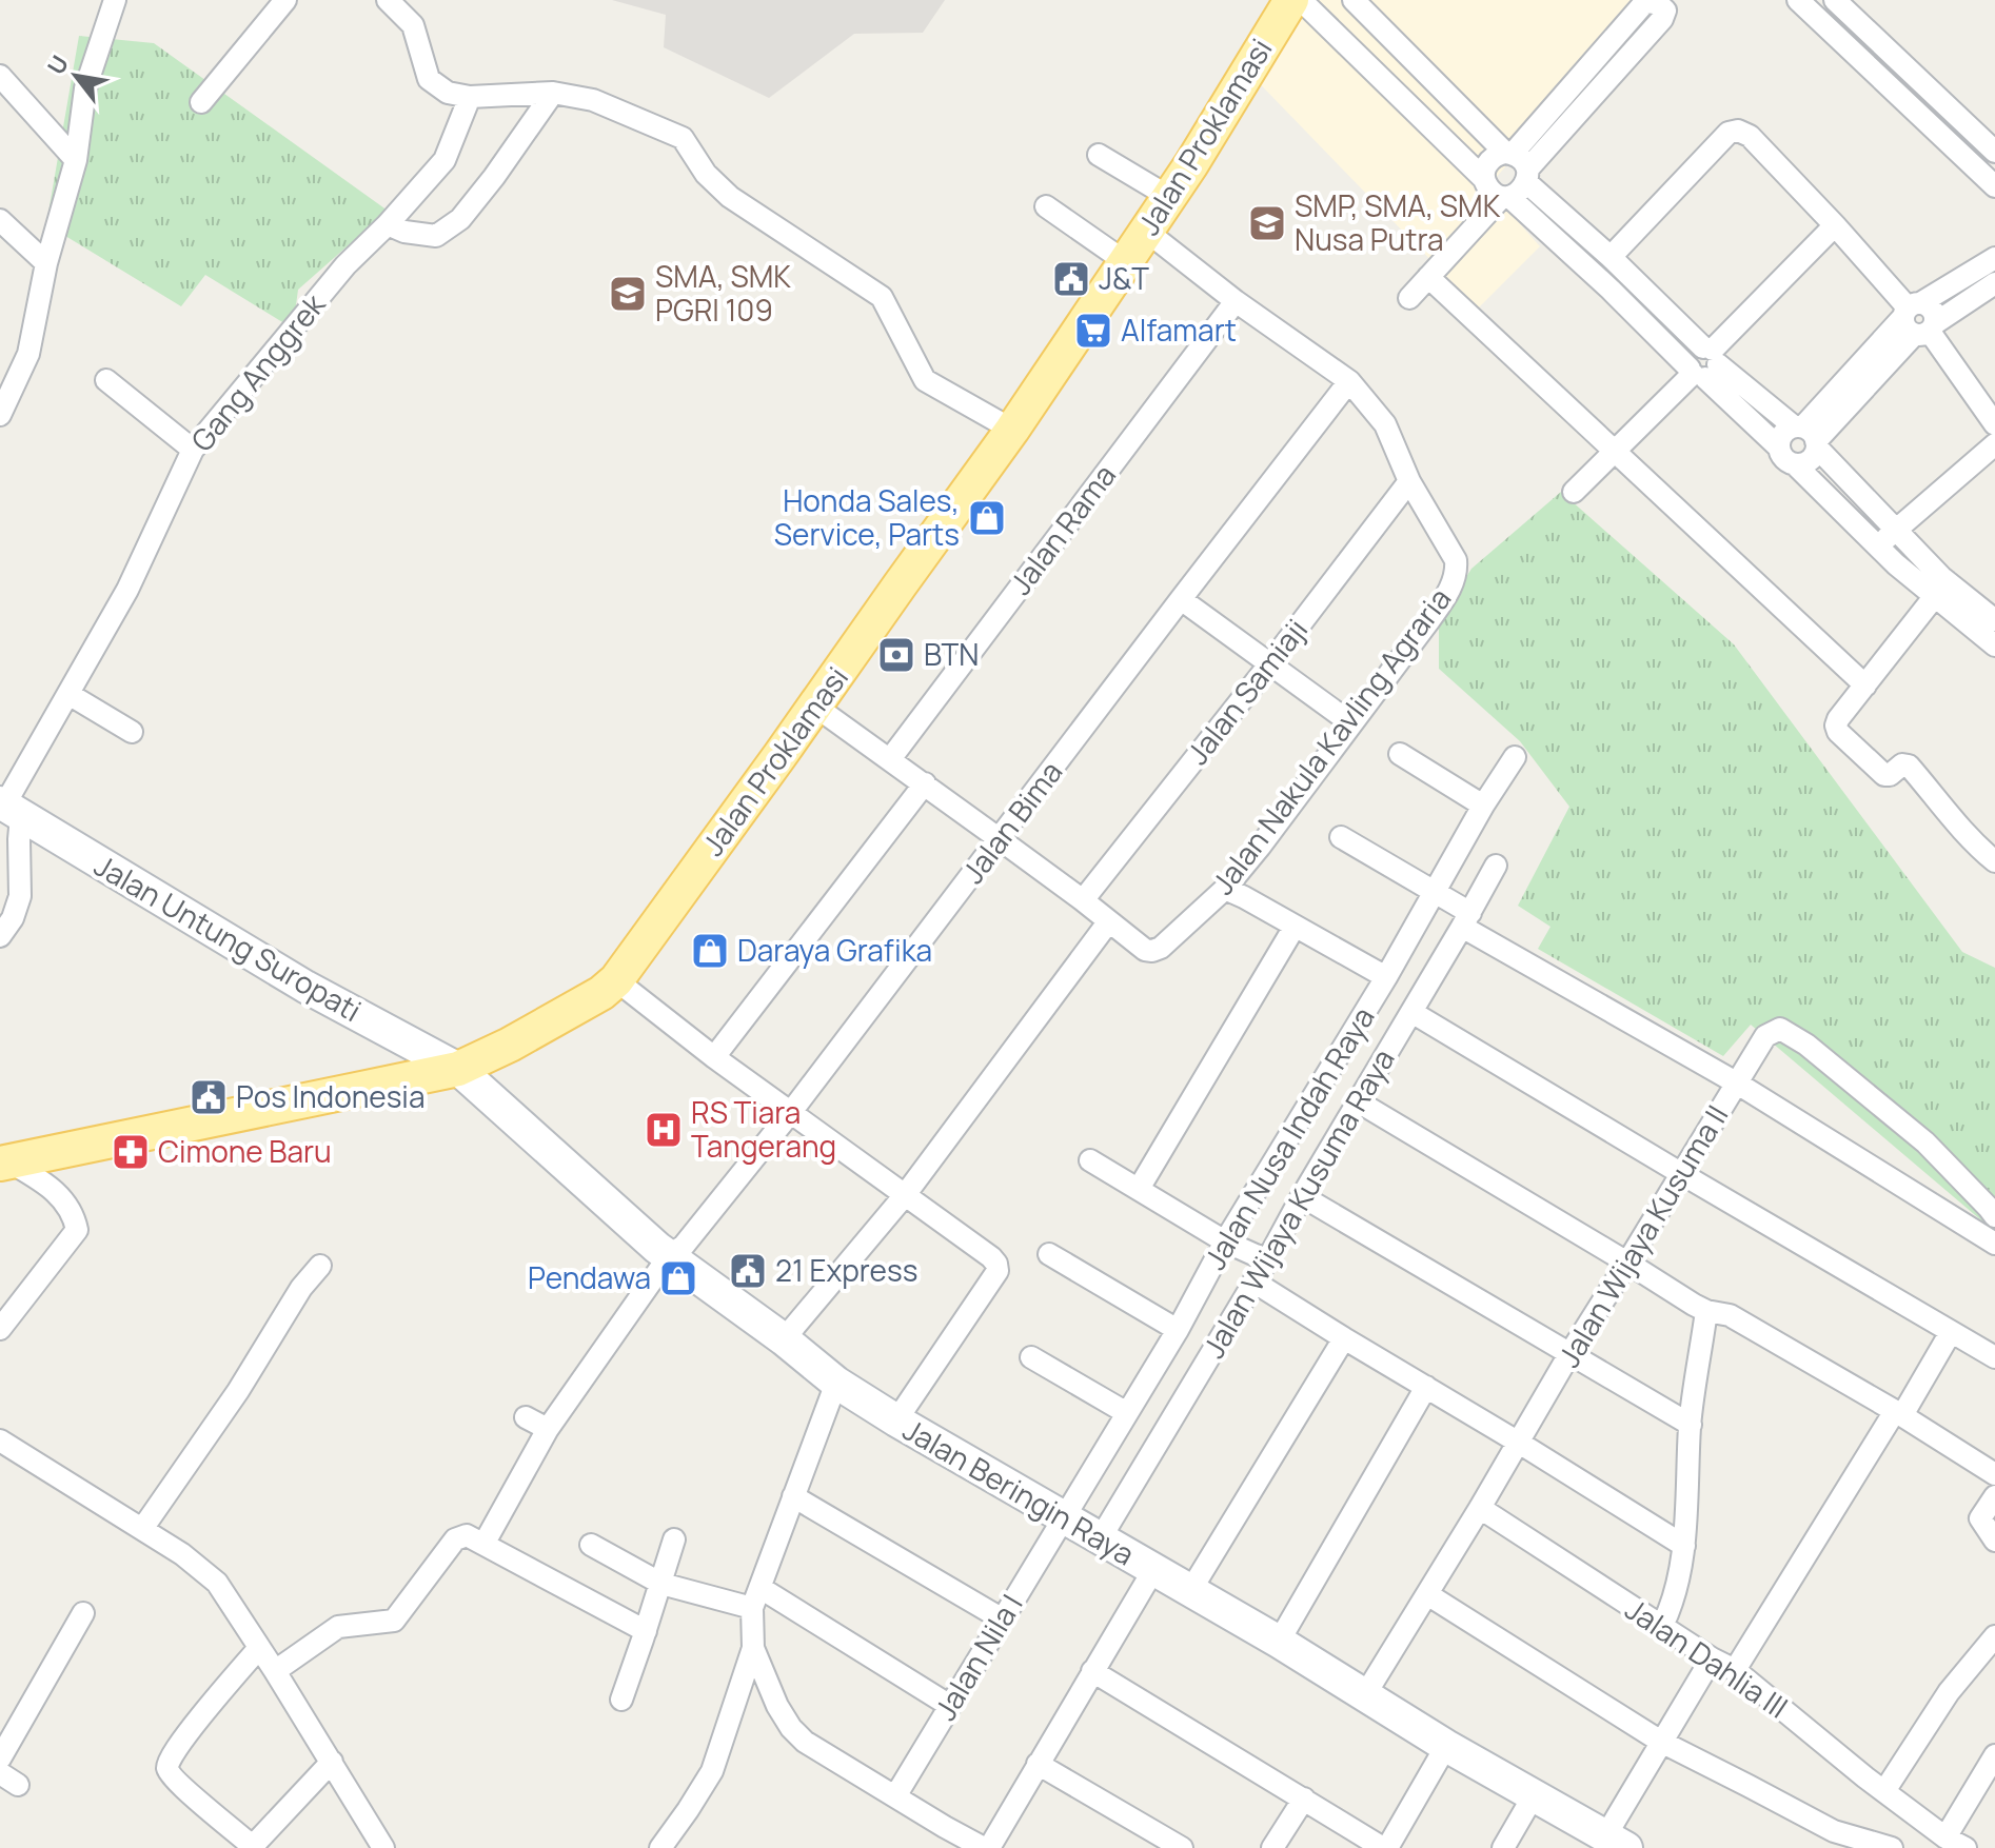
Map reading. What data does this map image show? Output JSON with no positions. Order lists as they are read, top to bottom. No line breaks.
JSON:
{"streets":{"main road":["Jalan Proklamasi"],"street":["Gang Anggrek","Jalan Rama","Jalan Samiaji","Jalan Nakula Kavling Agraria","Jalan Bima","Jalan Untung Suropati","Jalan Nusa Indah Raya","Jalan Wijaya Kusuma Raya","Jalan Wijaya Kusuma II","Jalan Beringin Raya","Jalan Nila I","Jalan Dahlia III"]},"crossings":[["Jalan Proklamasi","Jalan Untung Suropati"],["Jalan Proklamasi","Jalan Beringin Raya"],["Gang Anggrek","Jalan Untung Suropati"],["Jalan Samiaji","Jalan Nakula Kavling Agraria"],["Jalan Bima","Jalan Beringin Raya"],["Jalan Untung Suropati","Jalan Beringin Raya"],["Jalan Nusa Indah Raya","Jalan Wijaya Kusuma Raya"],["Jalan Nusa Indah Raya","Jalan Beringin Raya"],["Jalan Nusa Indah Raya","Jalan Nila I"],["Jalan Wijaya Kusuma Raya","Jalan Beringin Raya"],["Jalan Wijaya Kusuma II","Jalan Beringin Raya"],["Jalan Wijaya Kusuma II","Jalan Dahlia III"],["Jalan Beringin Raya","Jalan Nila I"]],"places":{"school or university":["SMP, SMA, SMK Nusa Putra","SMA, SMK PGRI 109"],"public building":["J&T","Pos Indonesia","21 Express"],"supermarket":["Alfamart"],"shop":["Honda Sales, Service, Parts","Daraya Grafika","Pendawa"],"bank":["BTN"],"hospital":["RS Tiara Tangerang"],"pharmacy":["Cimone Baru"]},"north":"top left"}
